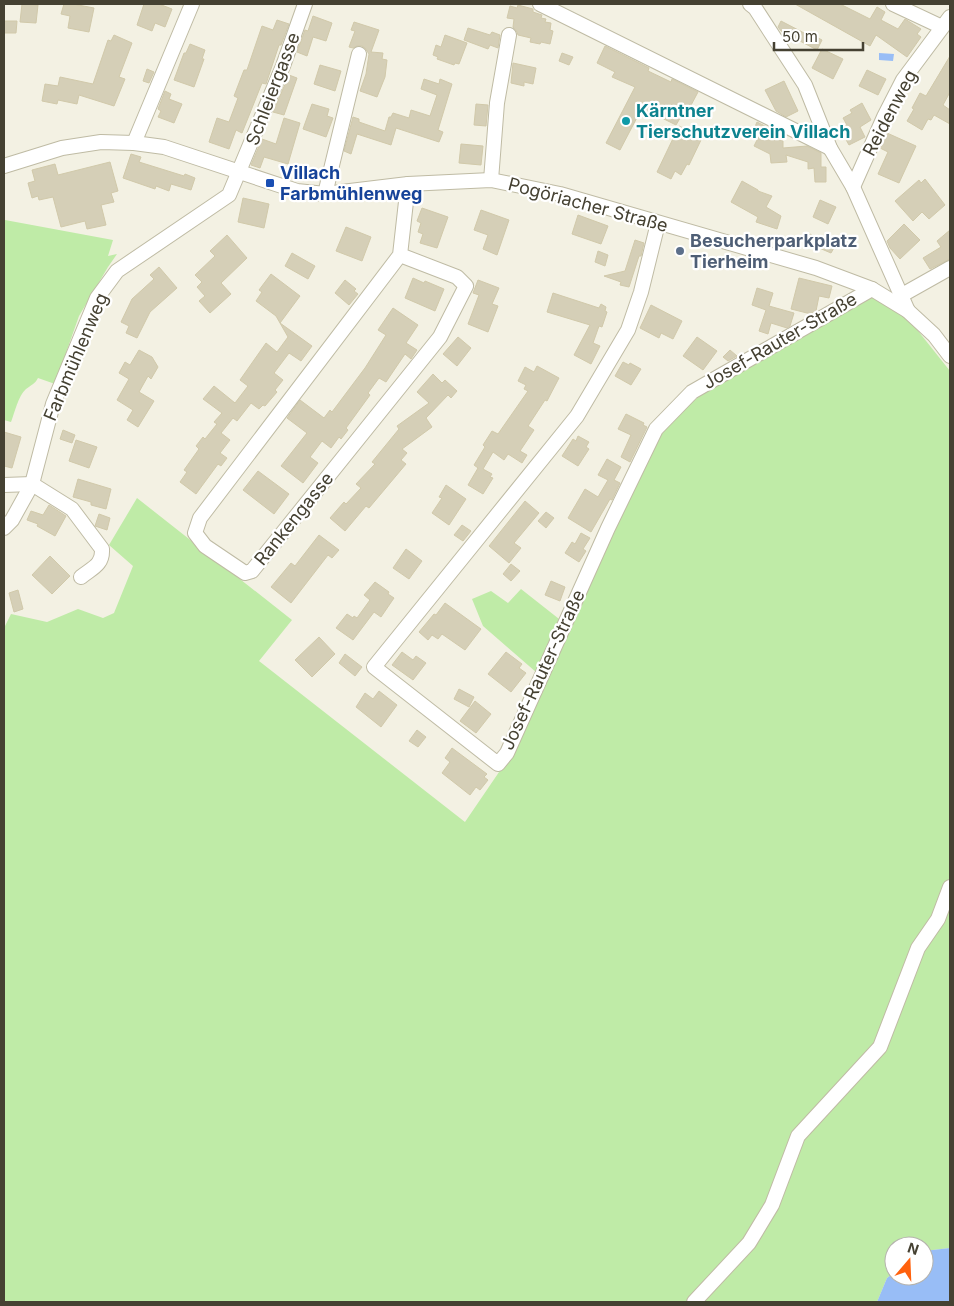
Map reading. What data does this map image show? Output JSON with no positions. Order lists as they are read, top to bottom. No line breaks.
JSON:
{"streets":{"street":["Schleiergasse","Reidenweg","Pogöriacher Straße","Josef-Rauter-Straße","Farbmühlenweg","Rankengasse"]},"crossings":[["Schleiergasse","Pogöriacher Straße"],["Schleiergasse","Farbmühlenweg"],["Pogöriacher Straße","Josef-Rauter-Straße"],["Pogöriacher Straße","Farbmühlenweg"]],"places":{"other":["Kärntner Tierschutzverein Villach","Besucherparkplatz Tierheim"],"transit":["Villach Farbmühlenweg"]},"scale_bar":"50 m","north":"top"}
